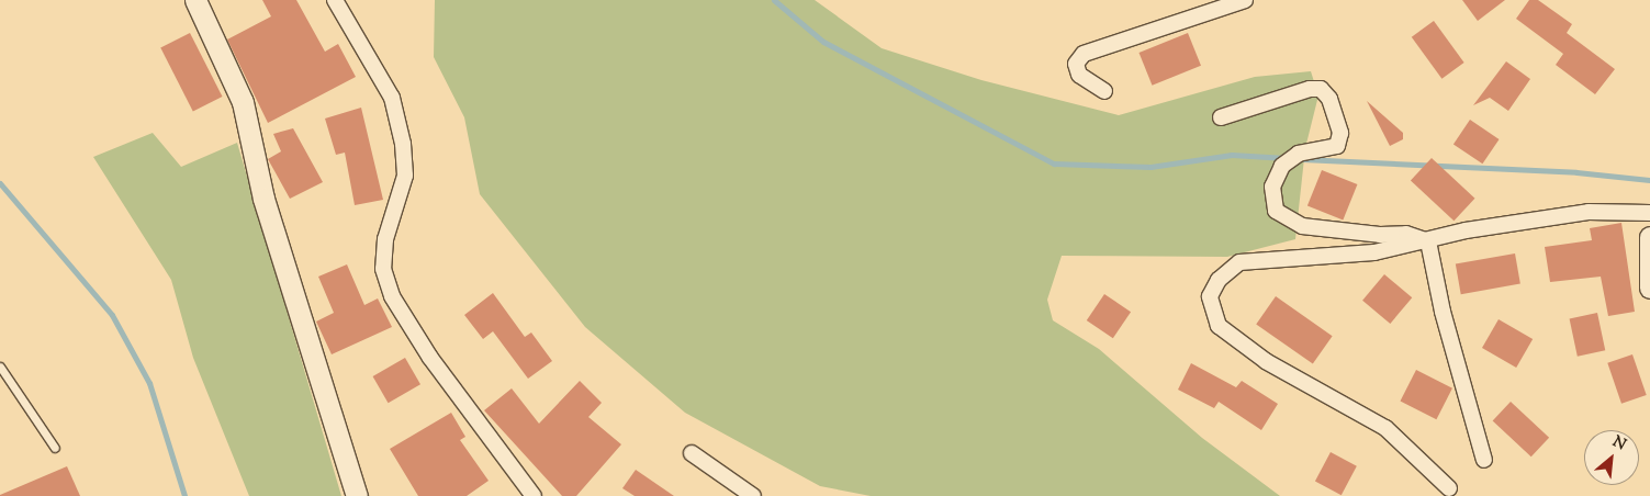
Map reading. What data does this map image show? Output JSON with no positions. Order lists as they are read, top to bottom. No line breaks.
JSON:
{"north":"top right"}
